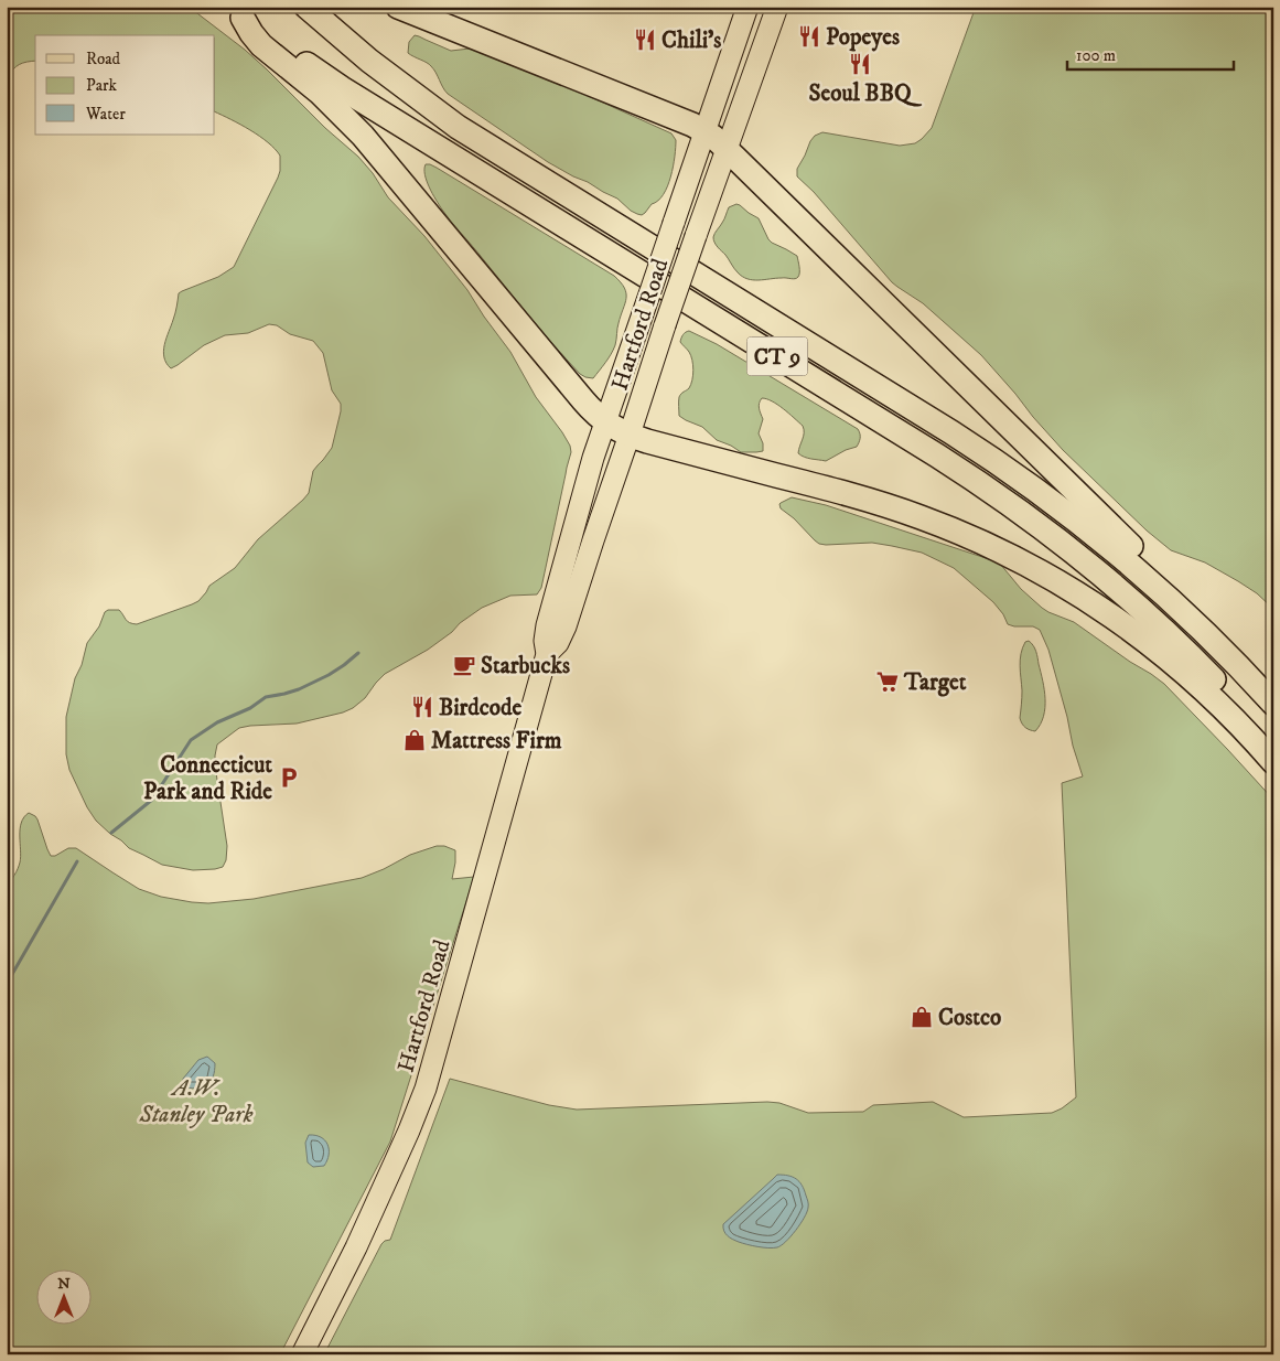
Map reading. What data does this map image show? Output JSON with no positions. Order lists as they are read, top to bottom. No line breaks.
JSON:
{"streets":{"highway":["CT 9"],"main road":["Hartford Road"]},"parks":["A.W. Stanley Park"],"places":{"restaurant":["Popeyes","Chili's","Seoul BBQ","Birdcode"],"cafe":["Starbucks"],"supermarket":["Target"],"shop":["Mattress Firm","Costco"],"parking":["Connecticut Park and Ride"]},"legend":["Road","Park","Water"],"scale_bar":"100 m","north":"top"}
